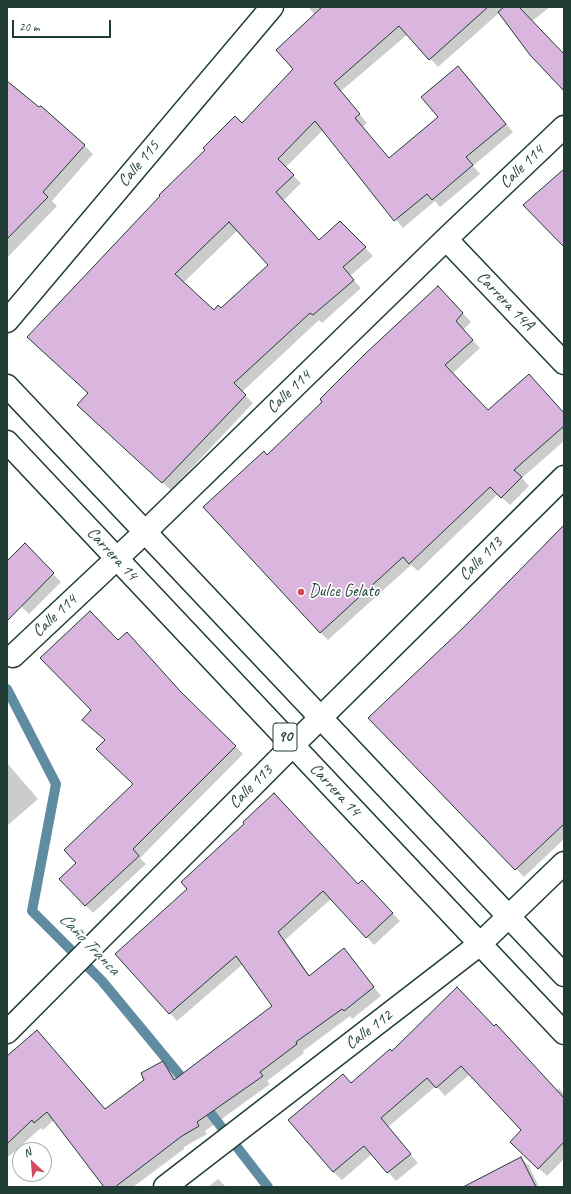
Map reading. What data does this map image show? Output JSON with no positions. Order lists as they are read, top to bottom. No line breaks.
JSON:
{"streets":{"street":["Calle 115","Calle 114","Carrera 14A","Carrera 14","Calle 113","90","Calle 112"]},"crossings":[["Calle 114","Carrera 14A"],["Calle 114","Carrera 14"],["Calle 114","90"],["Carrera 14","Calle 113"],["Carrera 14","Calle 112"],["Calle 113","90"],["90","Calle 112"]],"water":["Caño Tranca"],"places":["Dulce Gelato"],"scale_bar":"20 m","north":"top left"}
